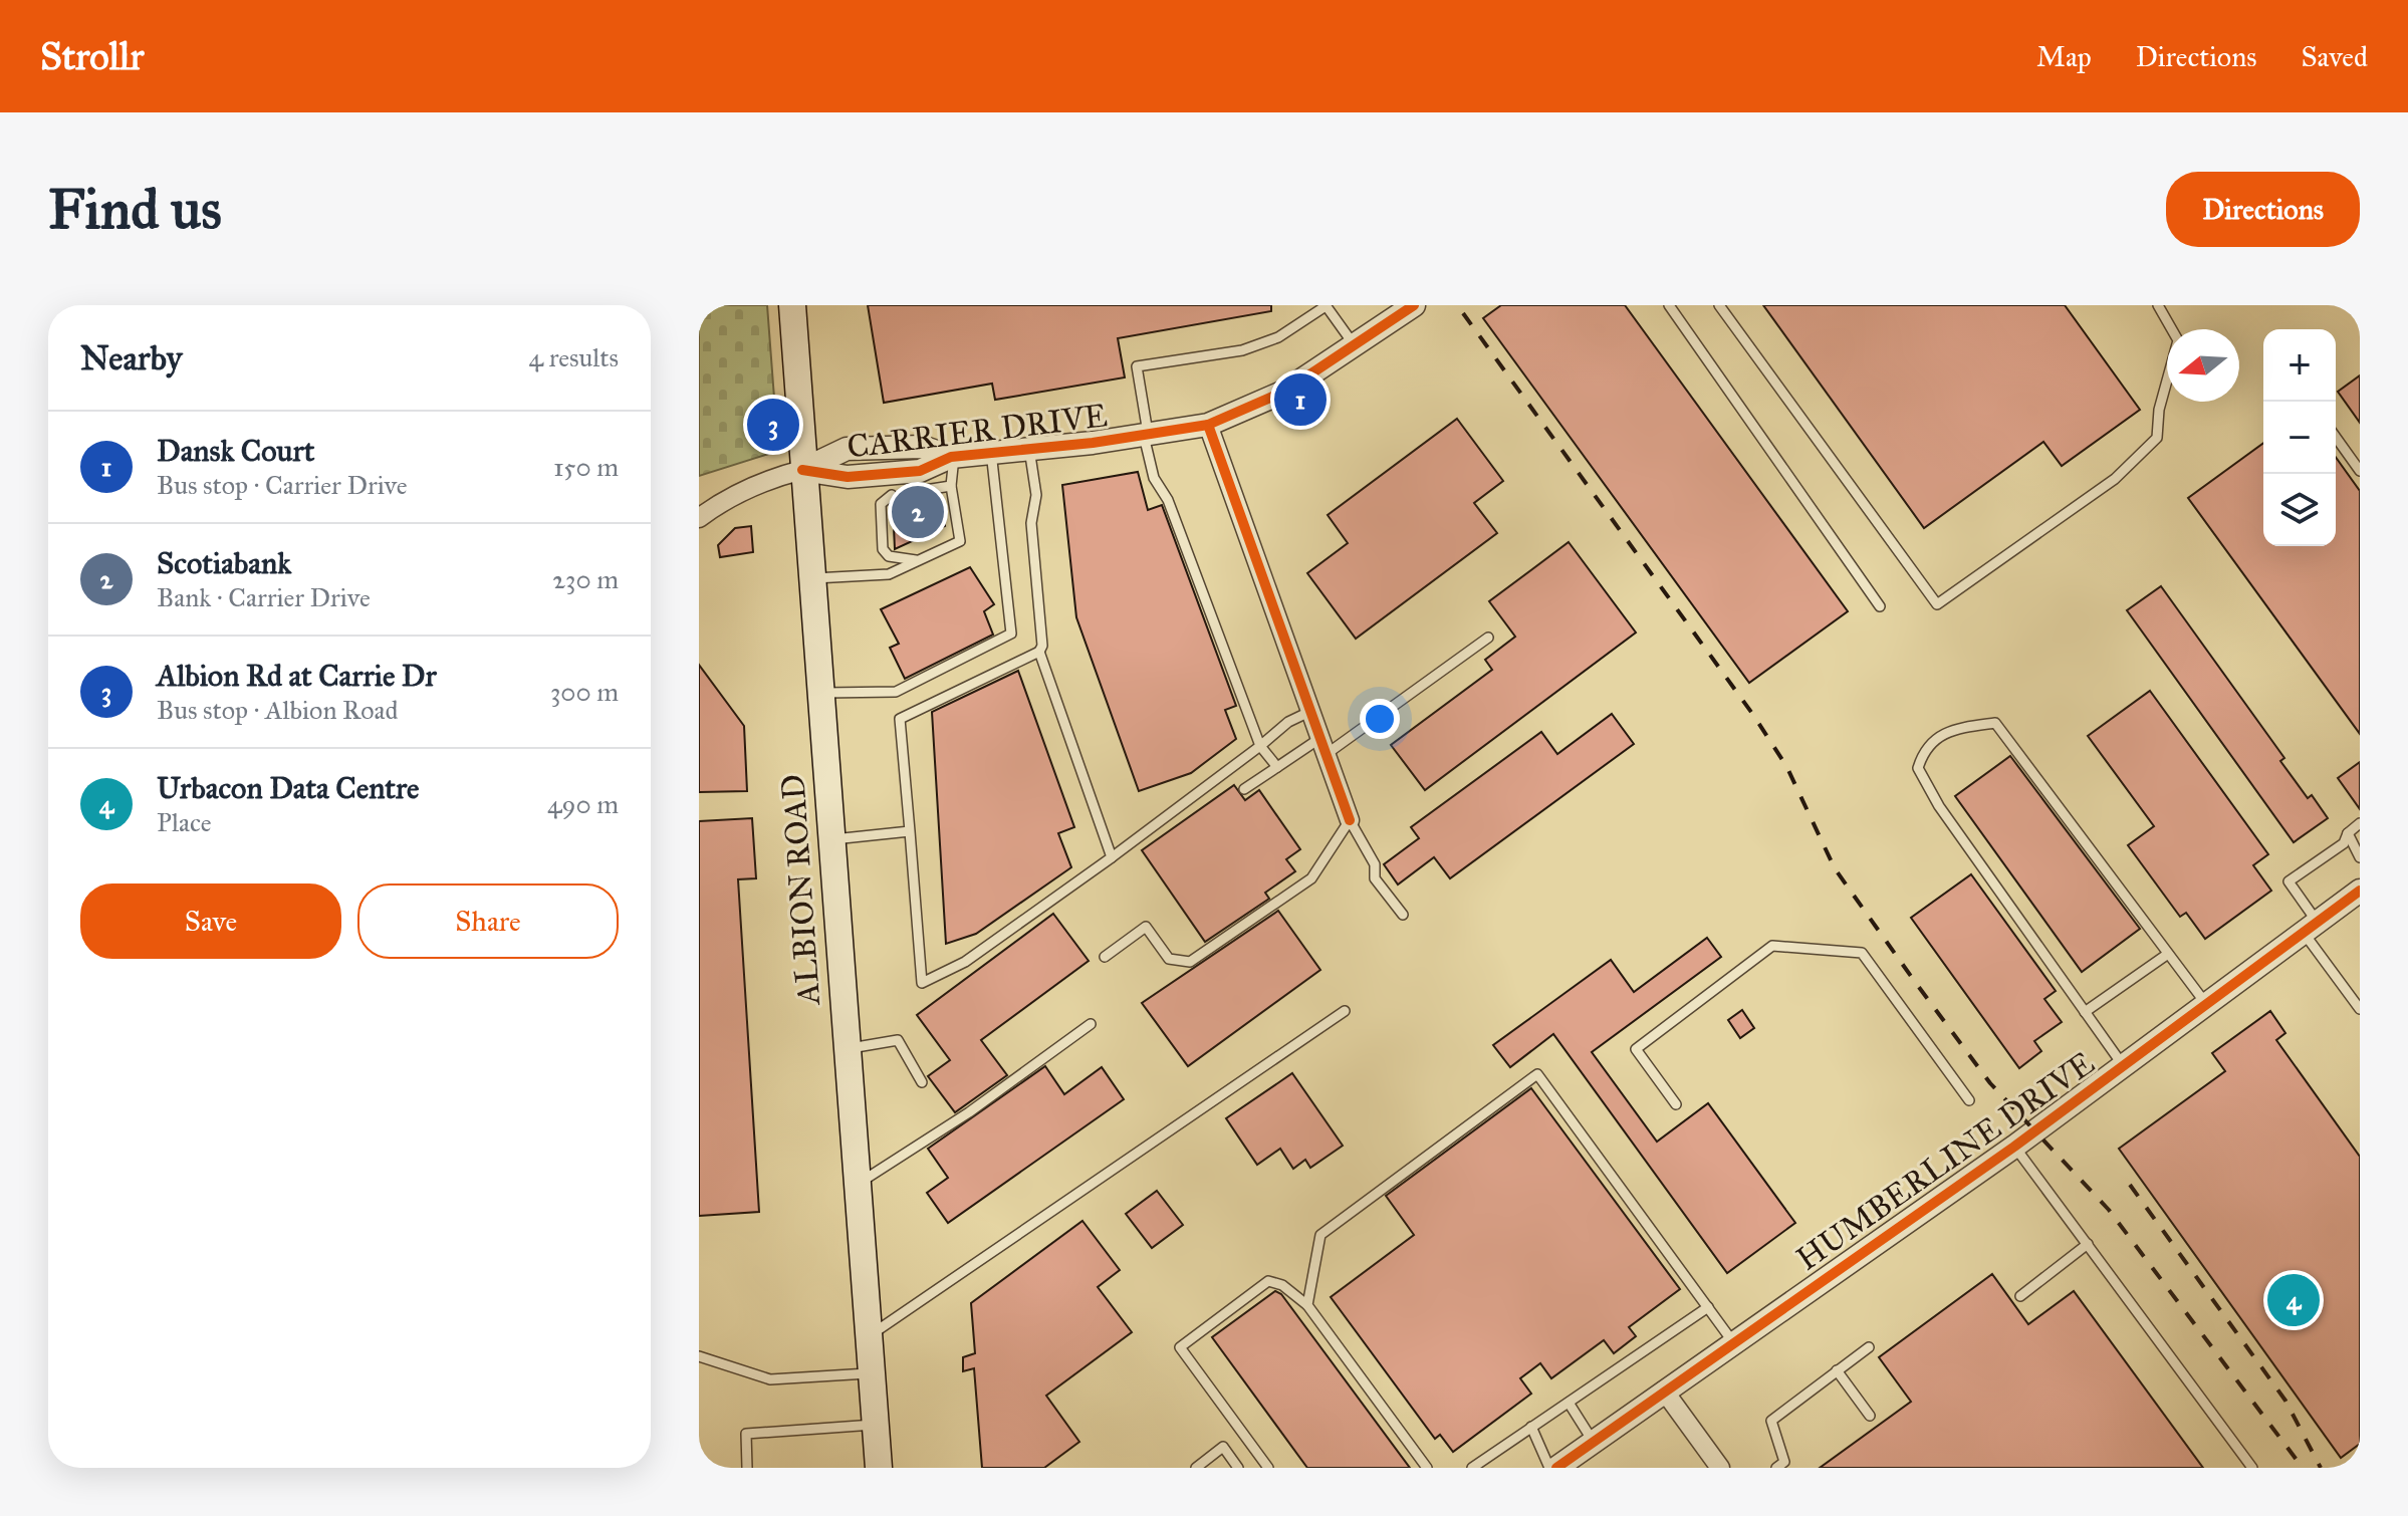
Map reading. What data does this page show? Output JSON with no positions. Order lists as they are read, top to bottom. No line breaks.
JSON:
{"streets":{"main road":["ALBION ROAD"],"street":["CARRIER DRIVE","HUMBERLINE DRIVE"]},"crossings":[["CARRIER DRIVE","ALBION ROAD"]],"north":"left","page":{"header":"Strollr","nav":["Map","Directions","Saved"],"buttons":["Directions",["Save","Share"]],"title":"Find us","heading":["Nearby","4 results"],"map_buttons":["+","−"],"pins":["1","3","2","4"],"list":[{"mark":"1","name":"Dansk Court","note":"Bus stop · Carrier Drive","value":"150 m"},{"mark":"2","name":"Scotiabank","note":"Bank · Carrier Drive","value":"230 m"},{"mark":"3","name":"Albion Rd at Carrie Dr","note":"Bus stop · Albion Road","value":"300 m"},{"mark":"4","name":"Urbacon Data Centre","note":"Place","value":"490 m"}]}}
